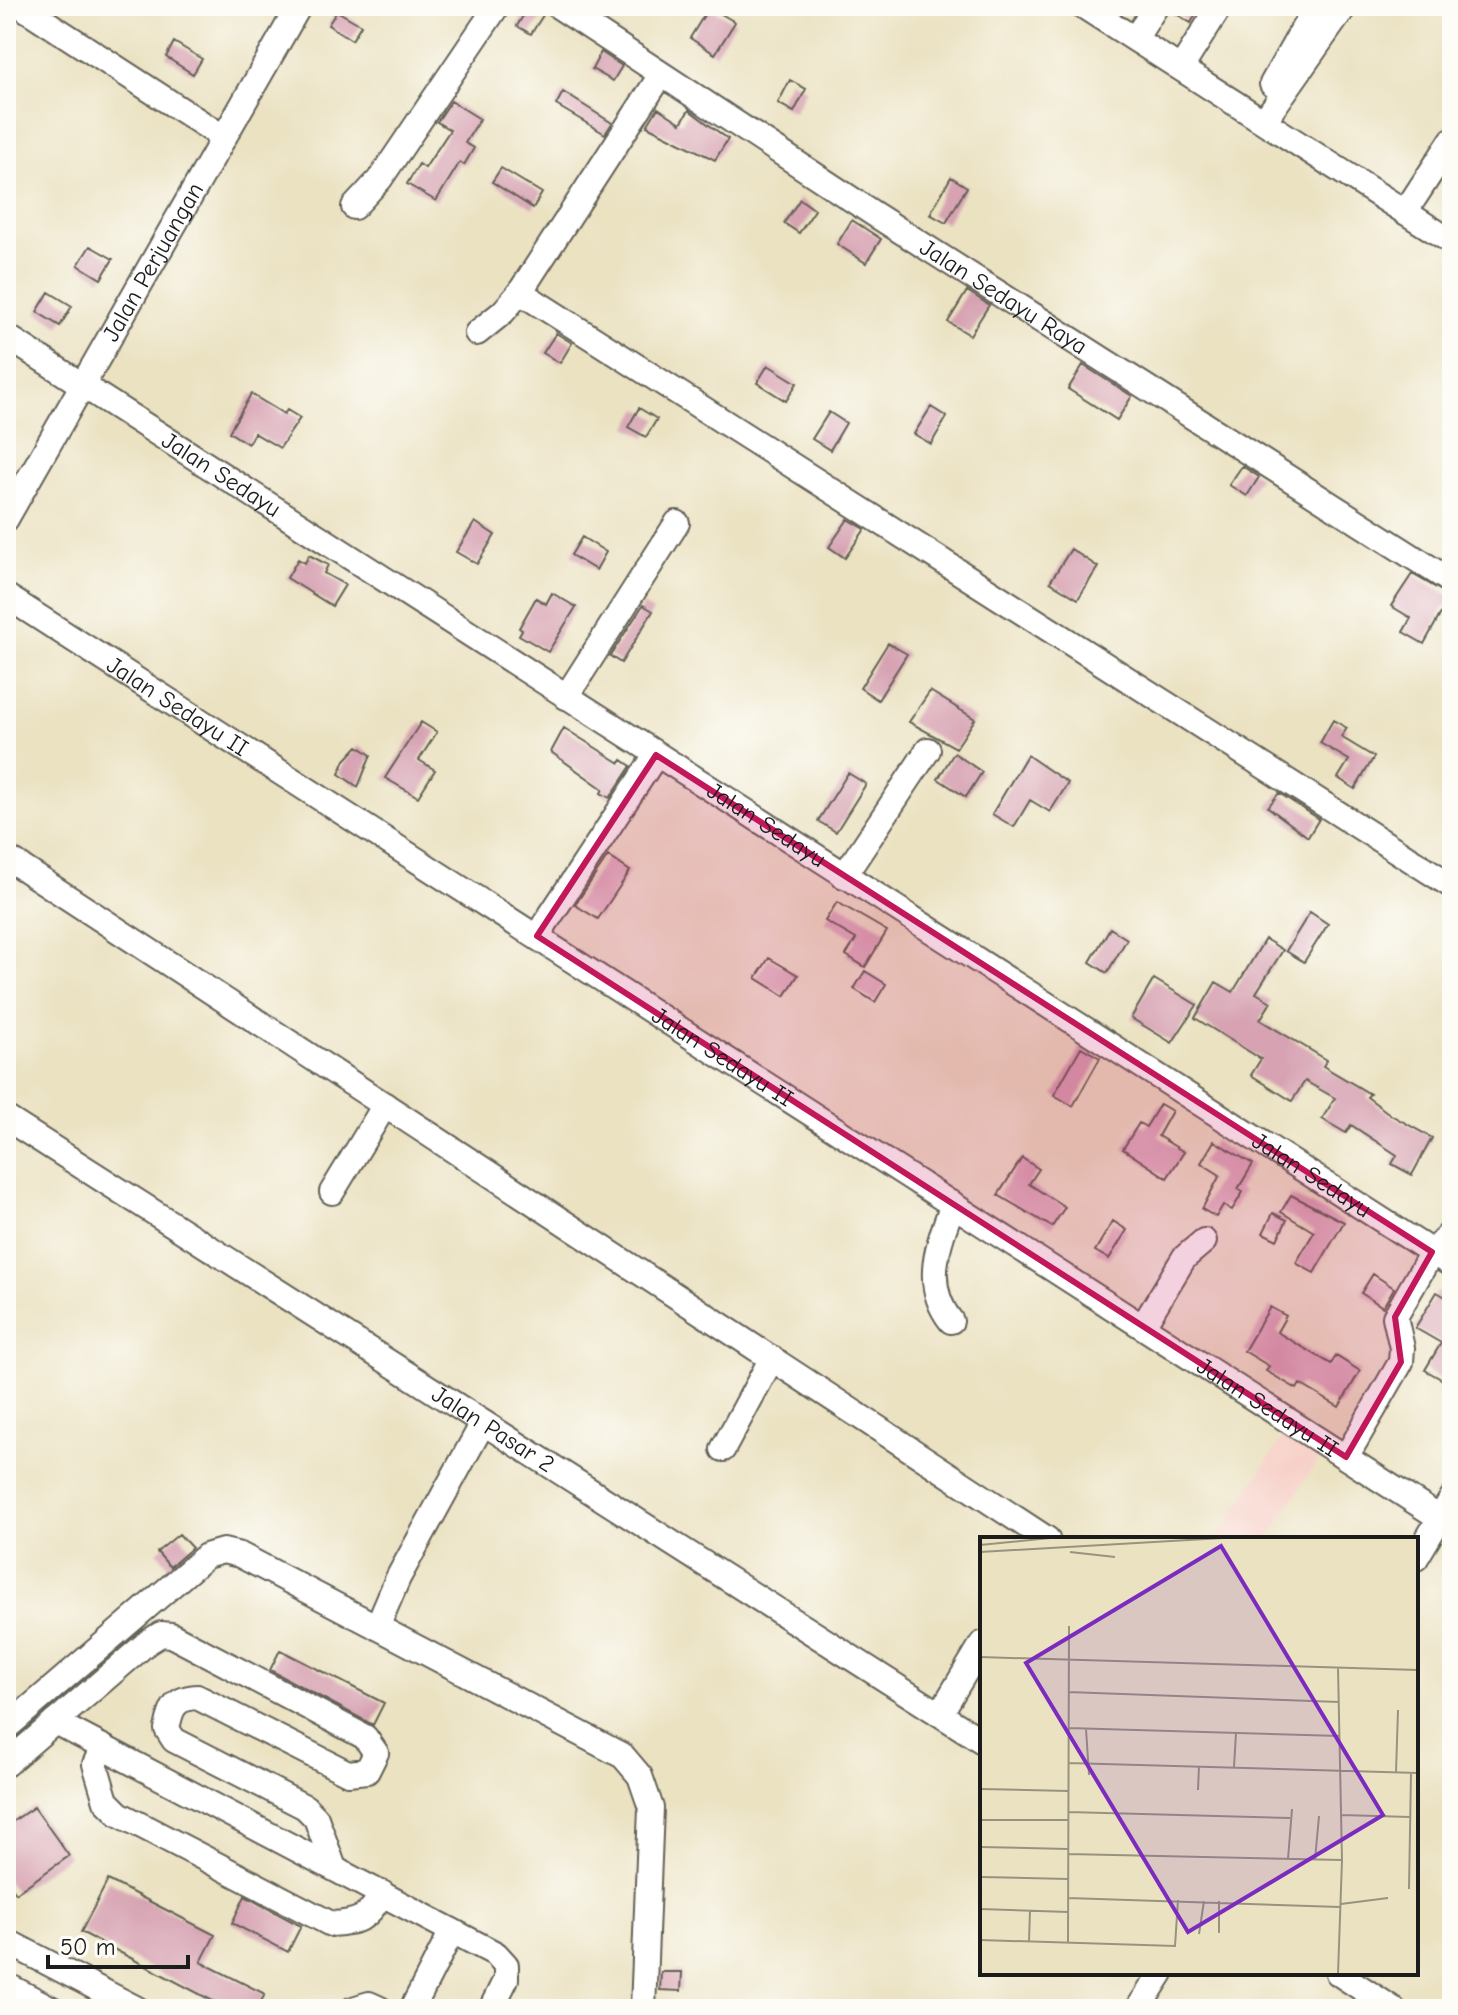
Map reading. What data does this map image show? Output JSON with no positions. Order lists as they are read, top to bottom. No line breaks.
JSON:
{"streets":{"street":["Jalan Perjuangan","Jalan Sedayu Raya","Jalan Sedayu","Jalan Sedayu II","Jalan Pasar 2"]},"crossings":[["Jalan Perjuangan","Jalan Sedayu"]],"scale_bar":"50 m"}
